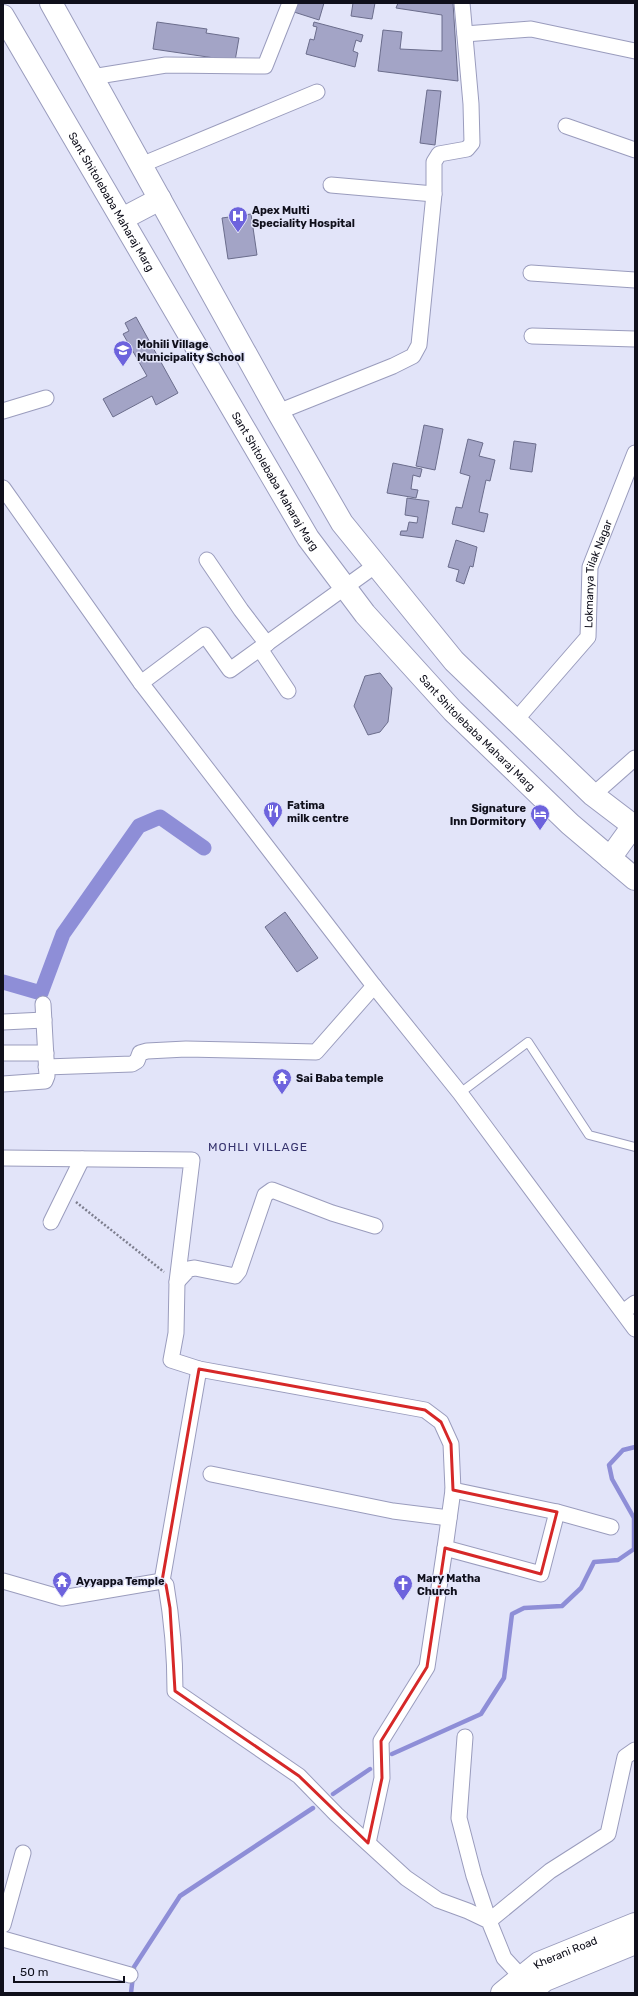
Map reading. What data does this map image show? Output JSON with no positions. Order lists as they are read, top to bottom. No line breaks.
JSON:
{"streets":{"main road":["Sant Shitolebaba Maharaj Marg","Kherani Road"],"street":["Lokmanya Tilak Nagar"]},"districts":["MOHLI VILLAGE"],"places":{"hospital":["Apex Multi Speciality Hospital"],"school or university":["Mohili Village Municipality School"],"restaurant":["Fatima milk centre"],"hotel":["Signature Inn Dormitory"],"temple":["Sai Baba temple","Ayyappa Temple"],"church":["Mary Matha Church"]},"scale_bar":"50 m"}
